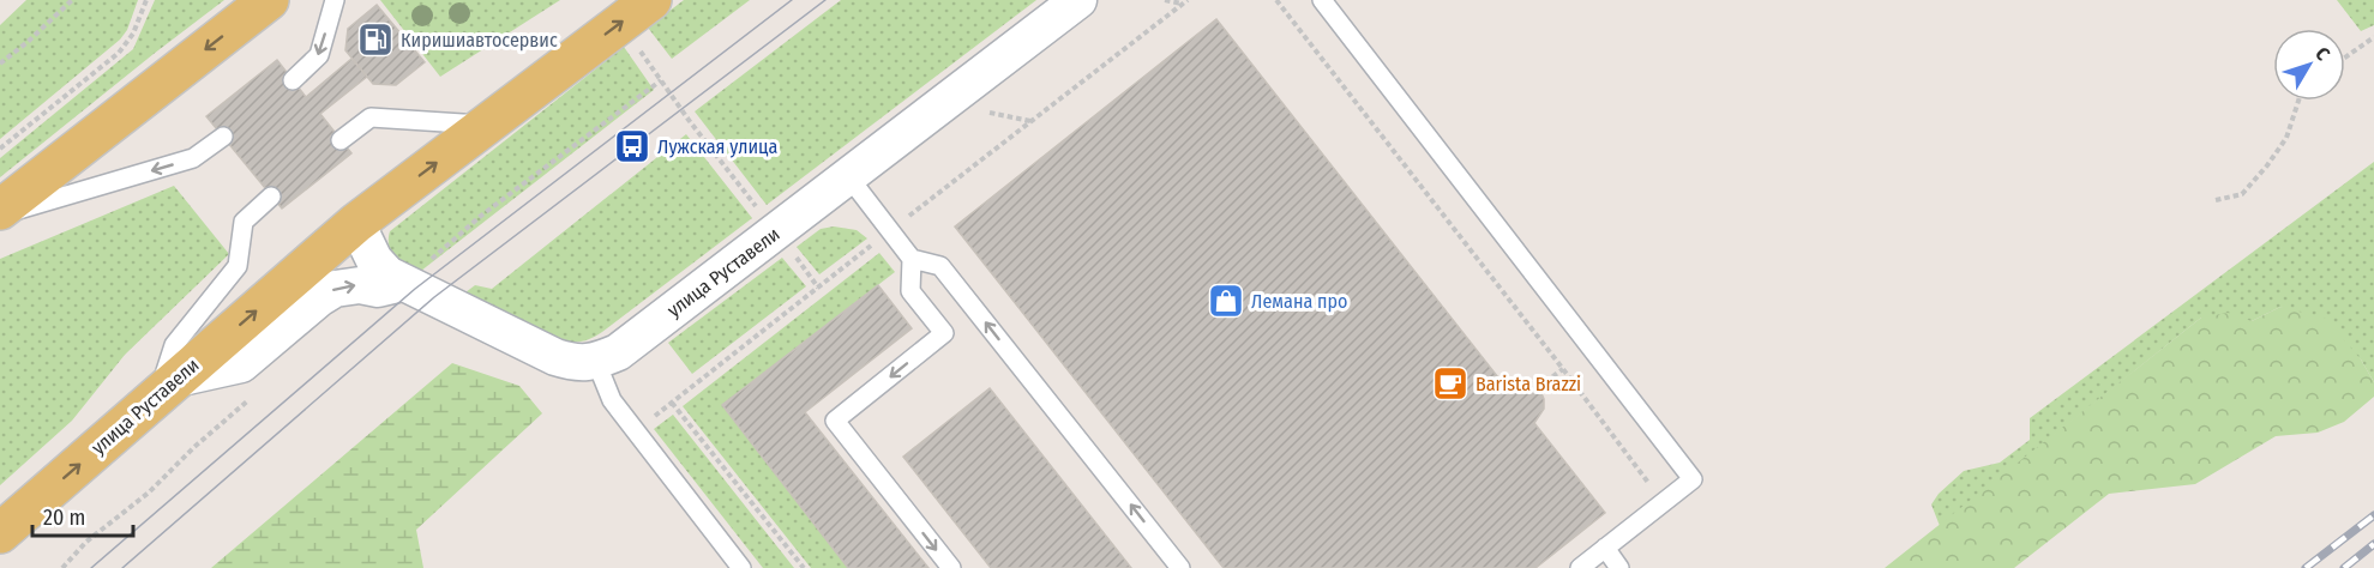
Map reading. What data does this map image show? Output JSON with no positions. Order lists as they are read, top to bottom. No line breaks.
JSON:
{"streets":{"main road":["улица Руставели"]},"places":{"fuel station":["Киришиавтосервис"],"bus stop":["Лужская улица"],"shop":["Лемана про"],"cafe":["Barista Brazzi"]},"scale_bar":"20 m","north":"top right"}
